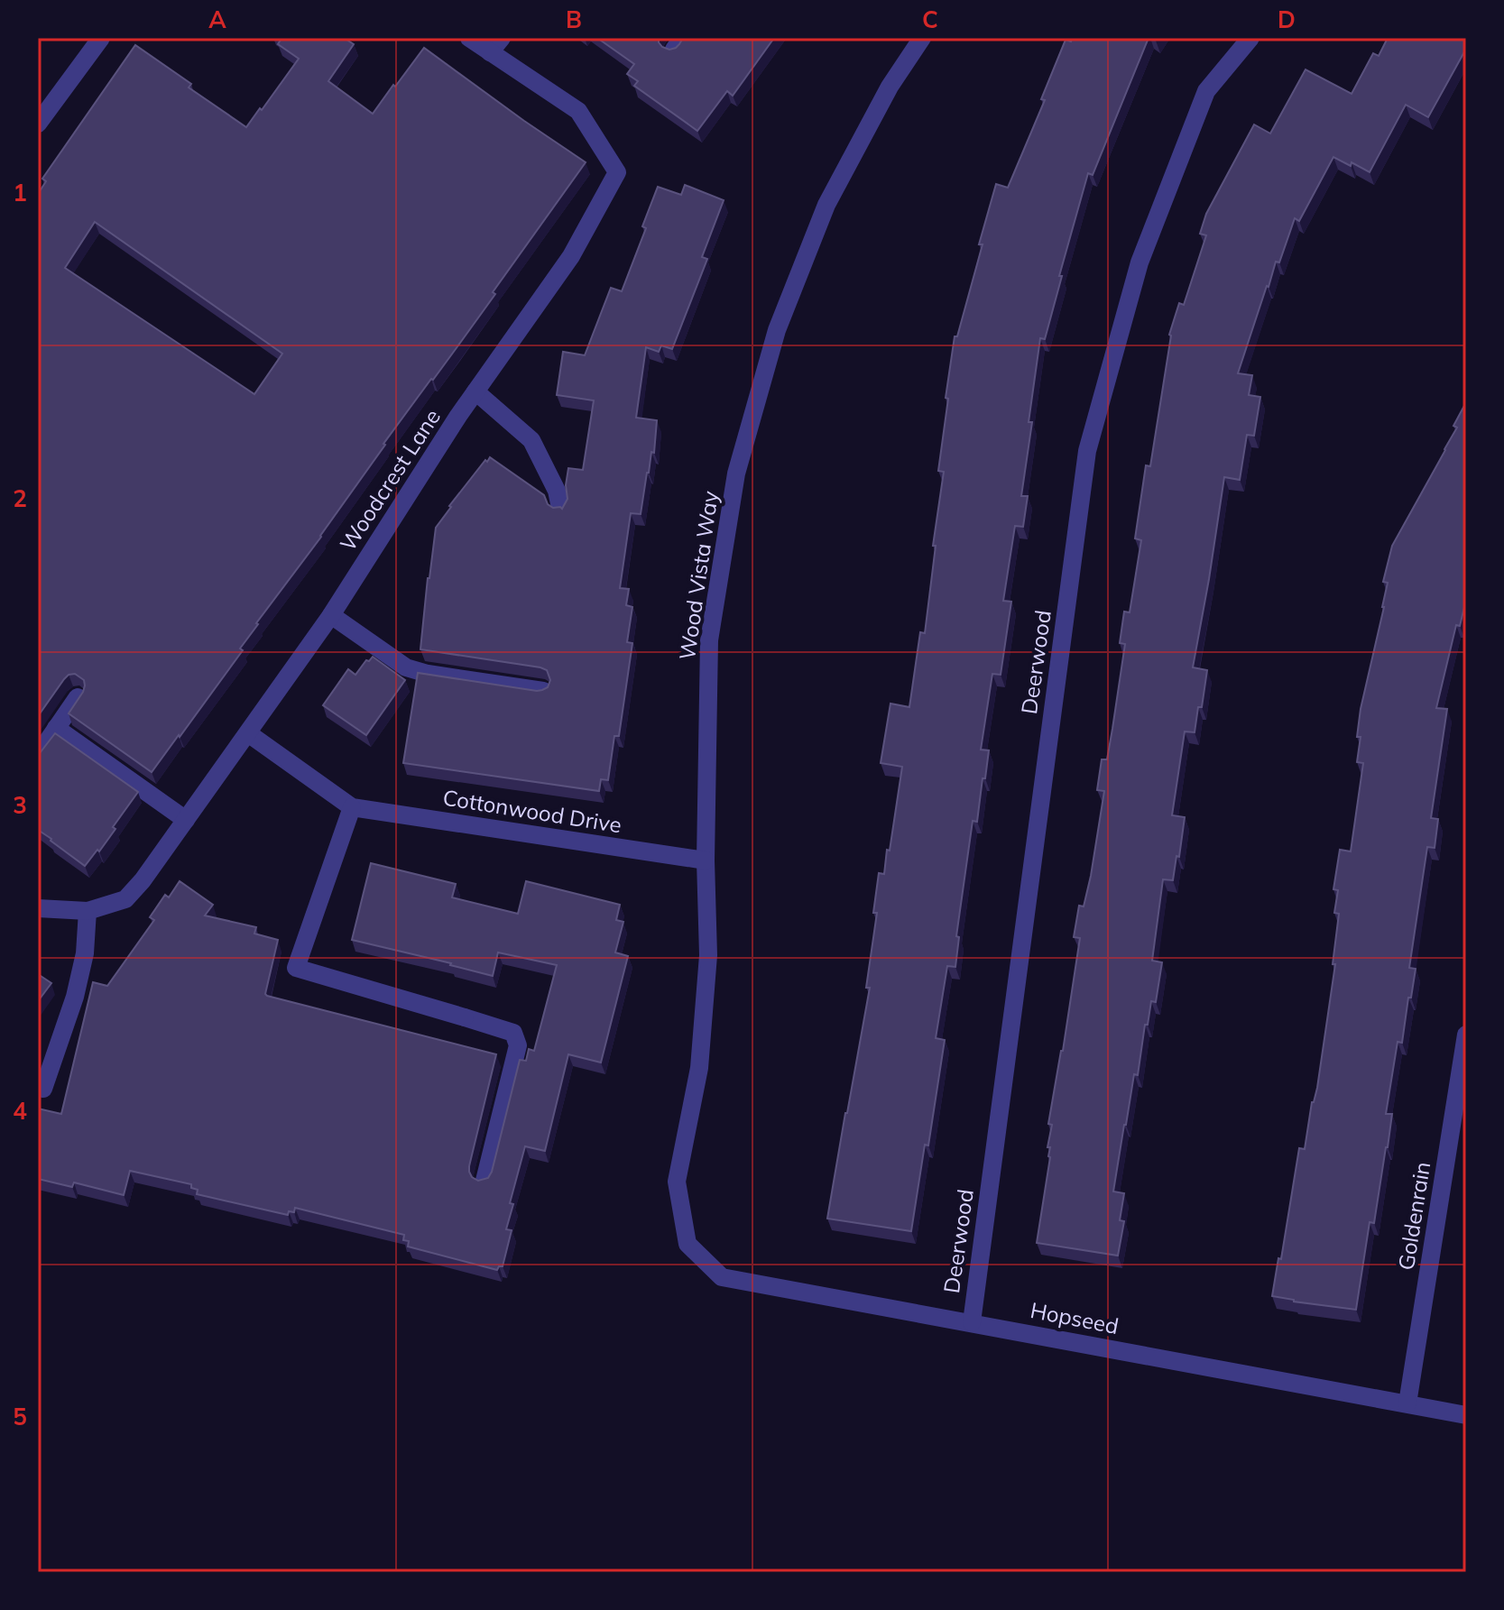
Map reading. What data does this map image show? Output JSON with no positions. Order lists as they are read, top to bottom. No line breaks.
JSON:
{"streets":{"street":["Woodcrest Lane","Wood Vista Way","Deerwood","Cottonwood Drive","Goldenrain","Hopseed"]},"crossings":[["Woodcrest Lane","Cottonwood Drive"],["Wood Vista Way","Cottonwood Drive"],["Wood Vista Way","Hopseed"],["Deerwood","Hopseed"],["Goldenrain","Hopseed"]],"grid":{"columns":["A","B","C","D"],"rows":["1","2","3","4","5"]}}
